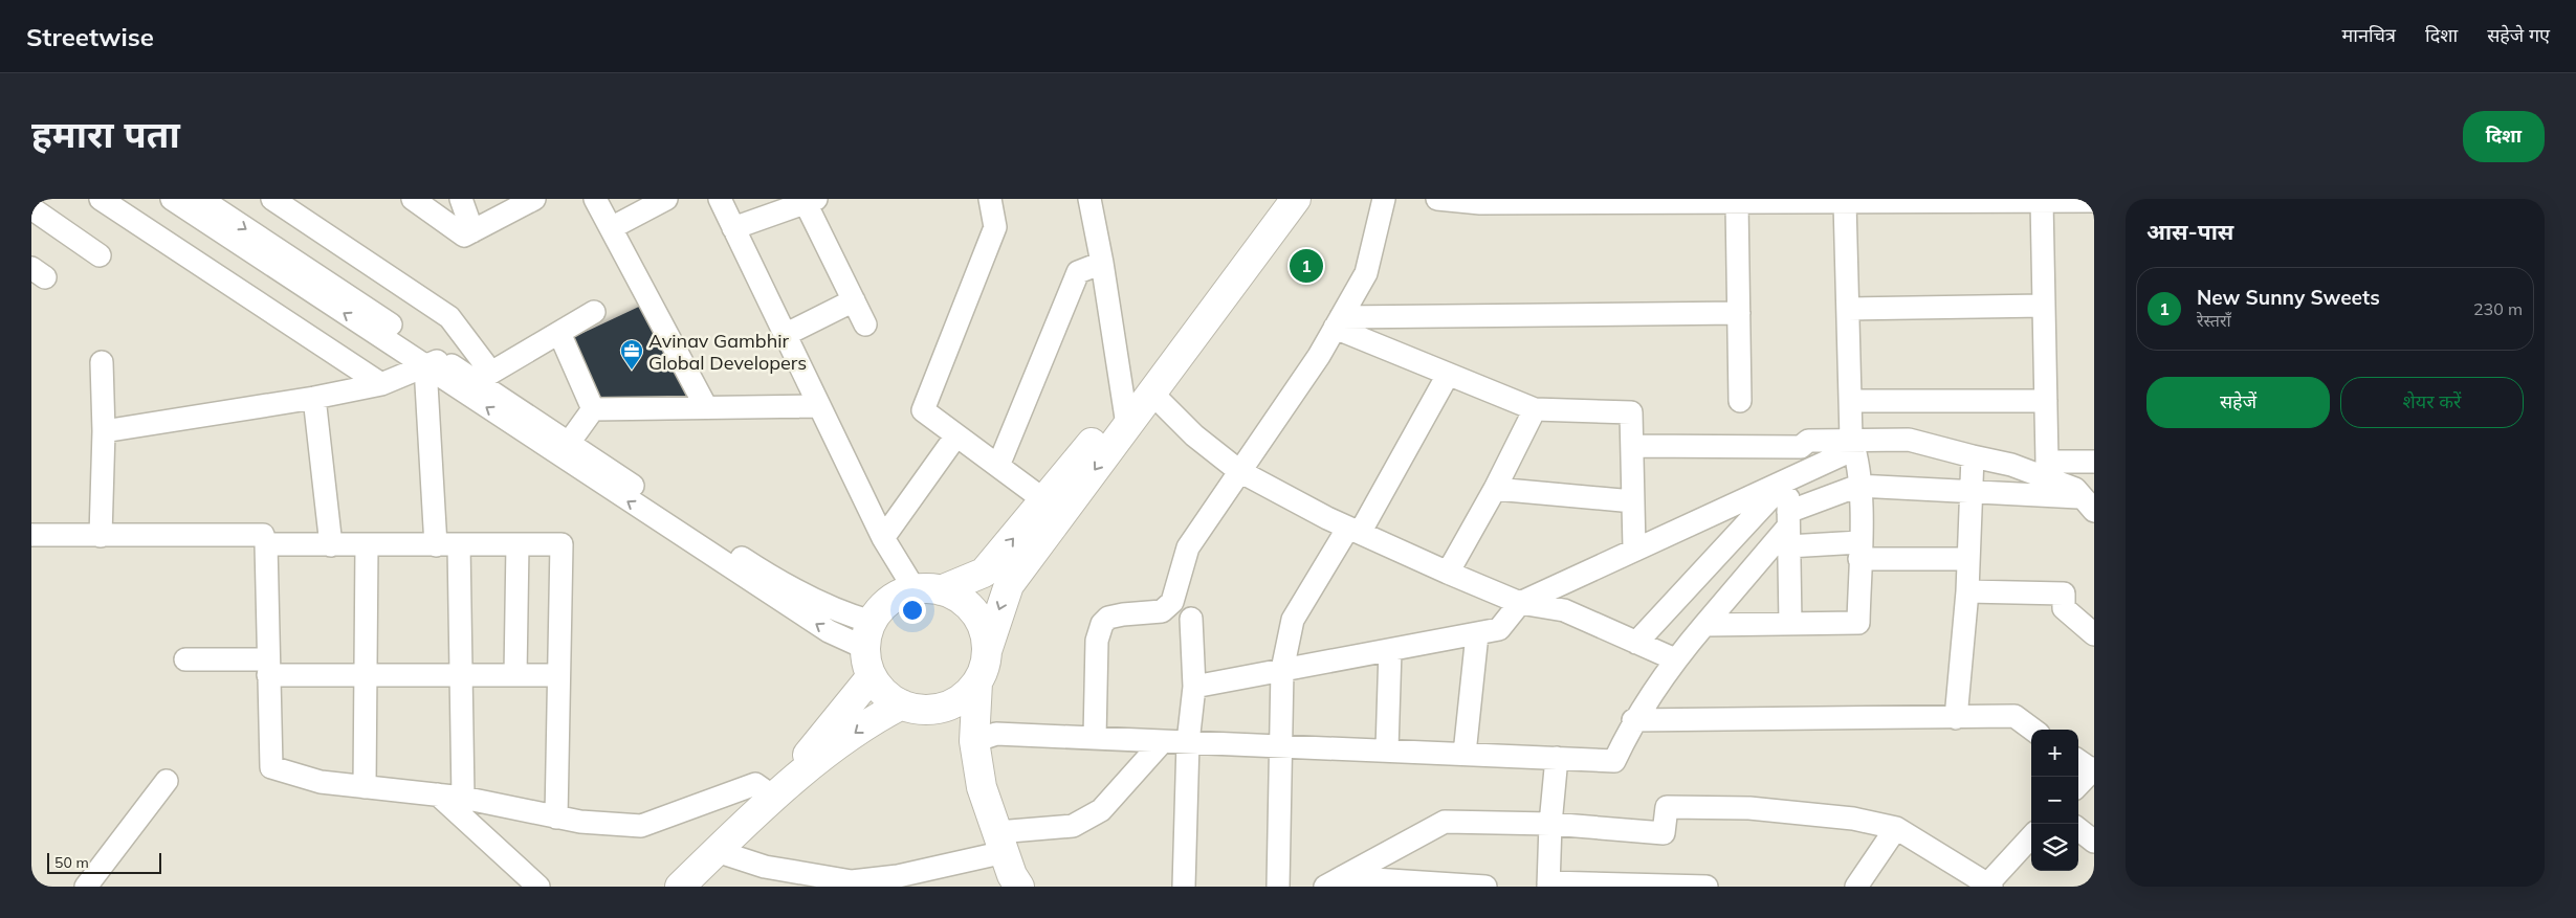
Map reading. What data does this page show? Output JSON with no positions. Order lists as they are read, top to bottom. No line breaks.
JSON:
{"places":{"office":["Avinav Gambhir Global Developers"]},"scale_bar":"50 m","page":{"header":"Streetwise","nav":["मानचित्र","दिशा","सहेजे गए"],"title":"हमारा पता","buttons":["दिशा",["सहेजें","शेयर करें"]],"heading":"आस-पास","pins":"1","list":[{"mark":"1","name":"New Sunny Sweets","note":"रेस्तराँ","value":"230 m"}],"map_buttons":["+","−"],"scale":"50 m"}}
